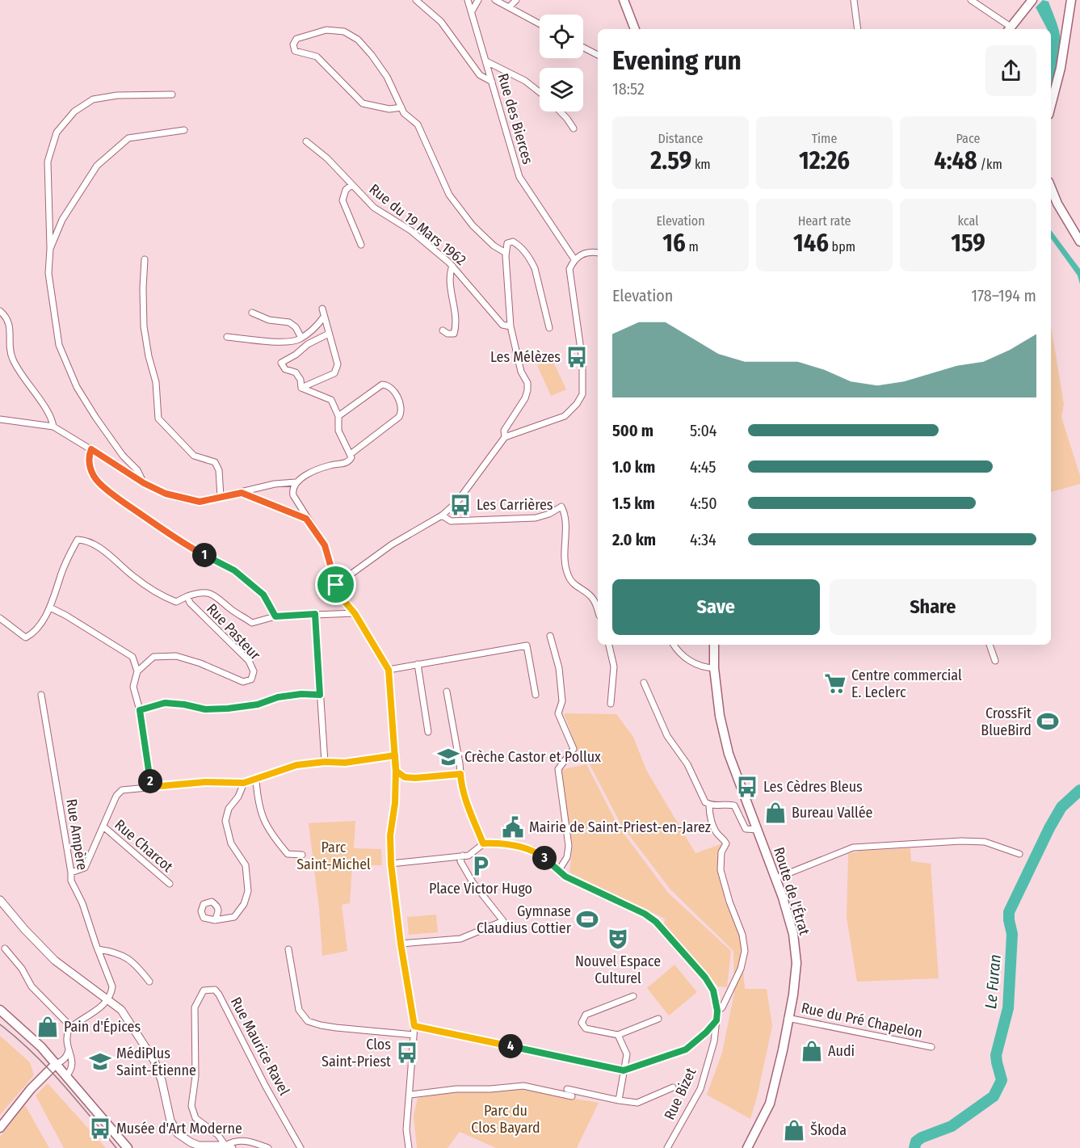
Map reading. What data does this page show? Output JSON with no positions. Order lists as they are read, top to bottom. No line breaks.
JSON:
{"streets":{"main road":["Route de l'Étrat"],"street":["Rue des Bierces","Rue du 19 Mars 1962","Rue Pasteur","Rue Ampère","Rue Charcot","Rue du Pré Chapelon","Rue Maurice Ravel","Rue Bizet"]},"crossings":[["Route de l'Étrat","Rue du Pré Chapelon"]],"water":["Le Furan"],"parks":["Parc Saint-Michel","Parc du Clos Bayard"],"places":{"bus stop":["Les Mélèzes","Les Carrières","Les Cèdres Bleus","Clos Saint-Priest","Musée d'Art Moderne"],"supermarket":["Centre commercial E. Leclerc"],"sports":["CrossFit BlueBird","Gymnase Claudius Cottier"],"school or university":["Crèche Castor et Pollux","MédiPlus Saint-Étienne"],"shop":["Bureau Vallée","Pain d'Épices","Audi","Škoda"],"public building":["Mairie de Saint-Priest-en-Jarez"],"parking":["Place Victor Hugo"],"theatre":["Nouvel Espace Culturel"]},"page":{"heading":["Evening run","18:52"],"stats":[["Distance","2.59 km"],["Time","12:26"],["Pace","4:48 /km"],["Elevation","16 m"],["Heart rate","146 bpm"],["kcal","159"]],"chart":["Elevation","178–194 m"],"list":[{"name":"500 m","note":"5:04"},{"name":"1.0 km","note":"4:45"},{"name":"1.5 km","note":"4:50"},{"name":"2.0 km","note":"4:34"}],"pins":["1","2","3","4"],"buttons":["Save","Share"]}}
